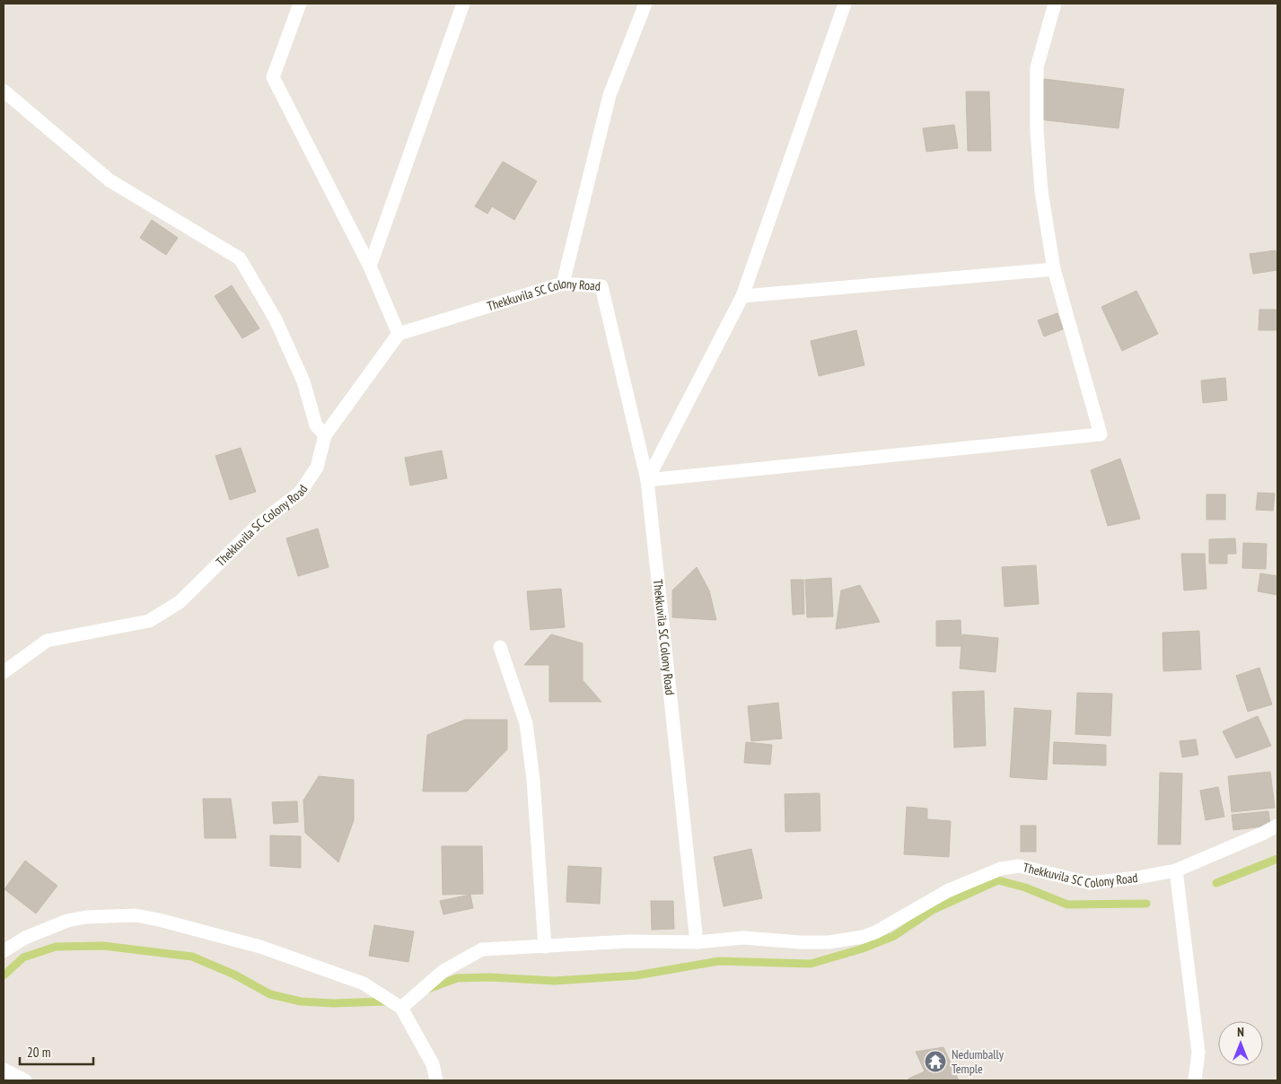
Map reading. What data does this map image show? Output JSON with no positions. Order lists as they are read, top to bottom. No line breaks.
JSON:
{"streets":{"street":["Thekkuvila SC Colony Road"]},"places":{"temple":["Nedumbally Temple"]},"scale_bar":"20 m","north":"top"}
